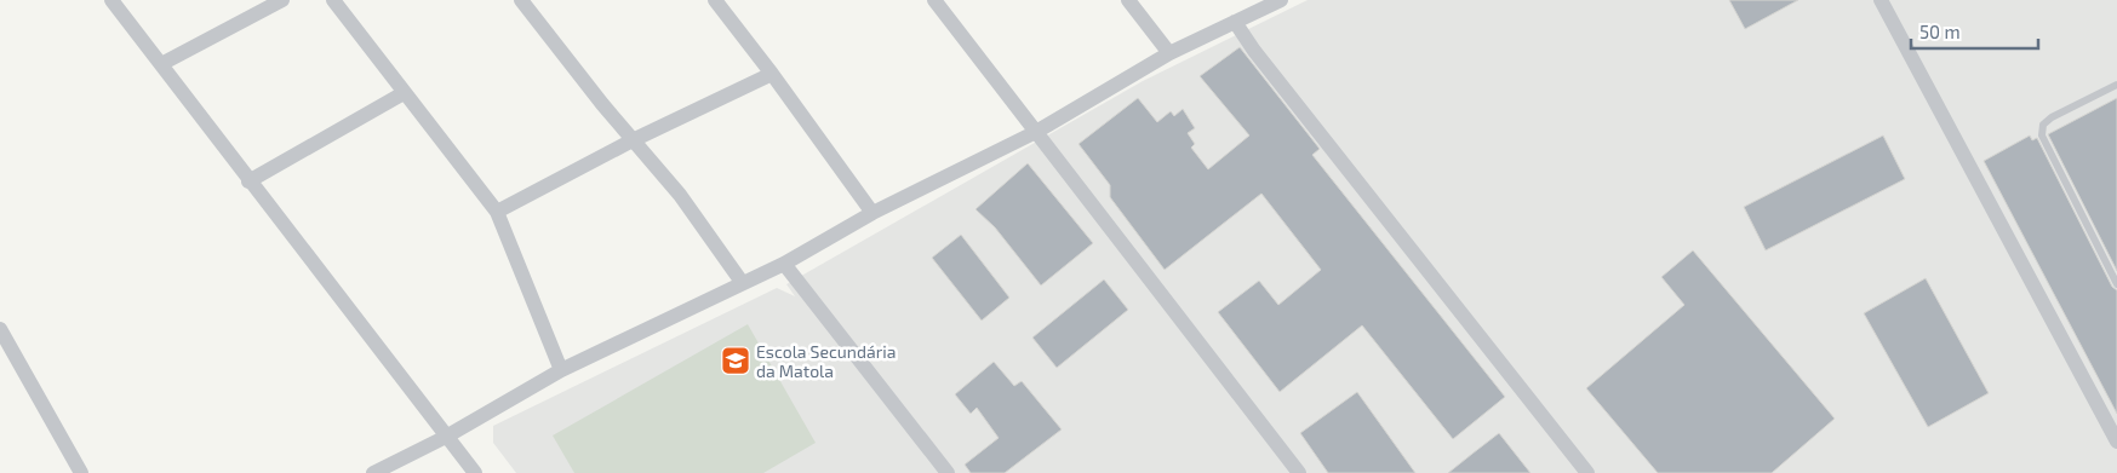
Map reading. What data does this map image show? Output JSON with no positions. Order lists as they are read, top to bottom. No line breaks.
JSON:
{"places":{"school or university":["Escola Secundária da Matola"]},"scale_bar":"50 m"}
